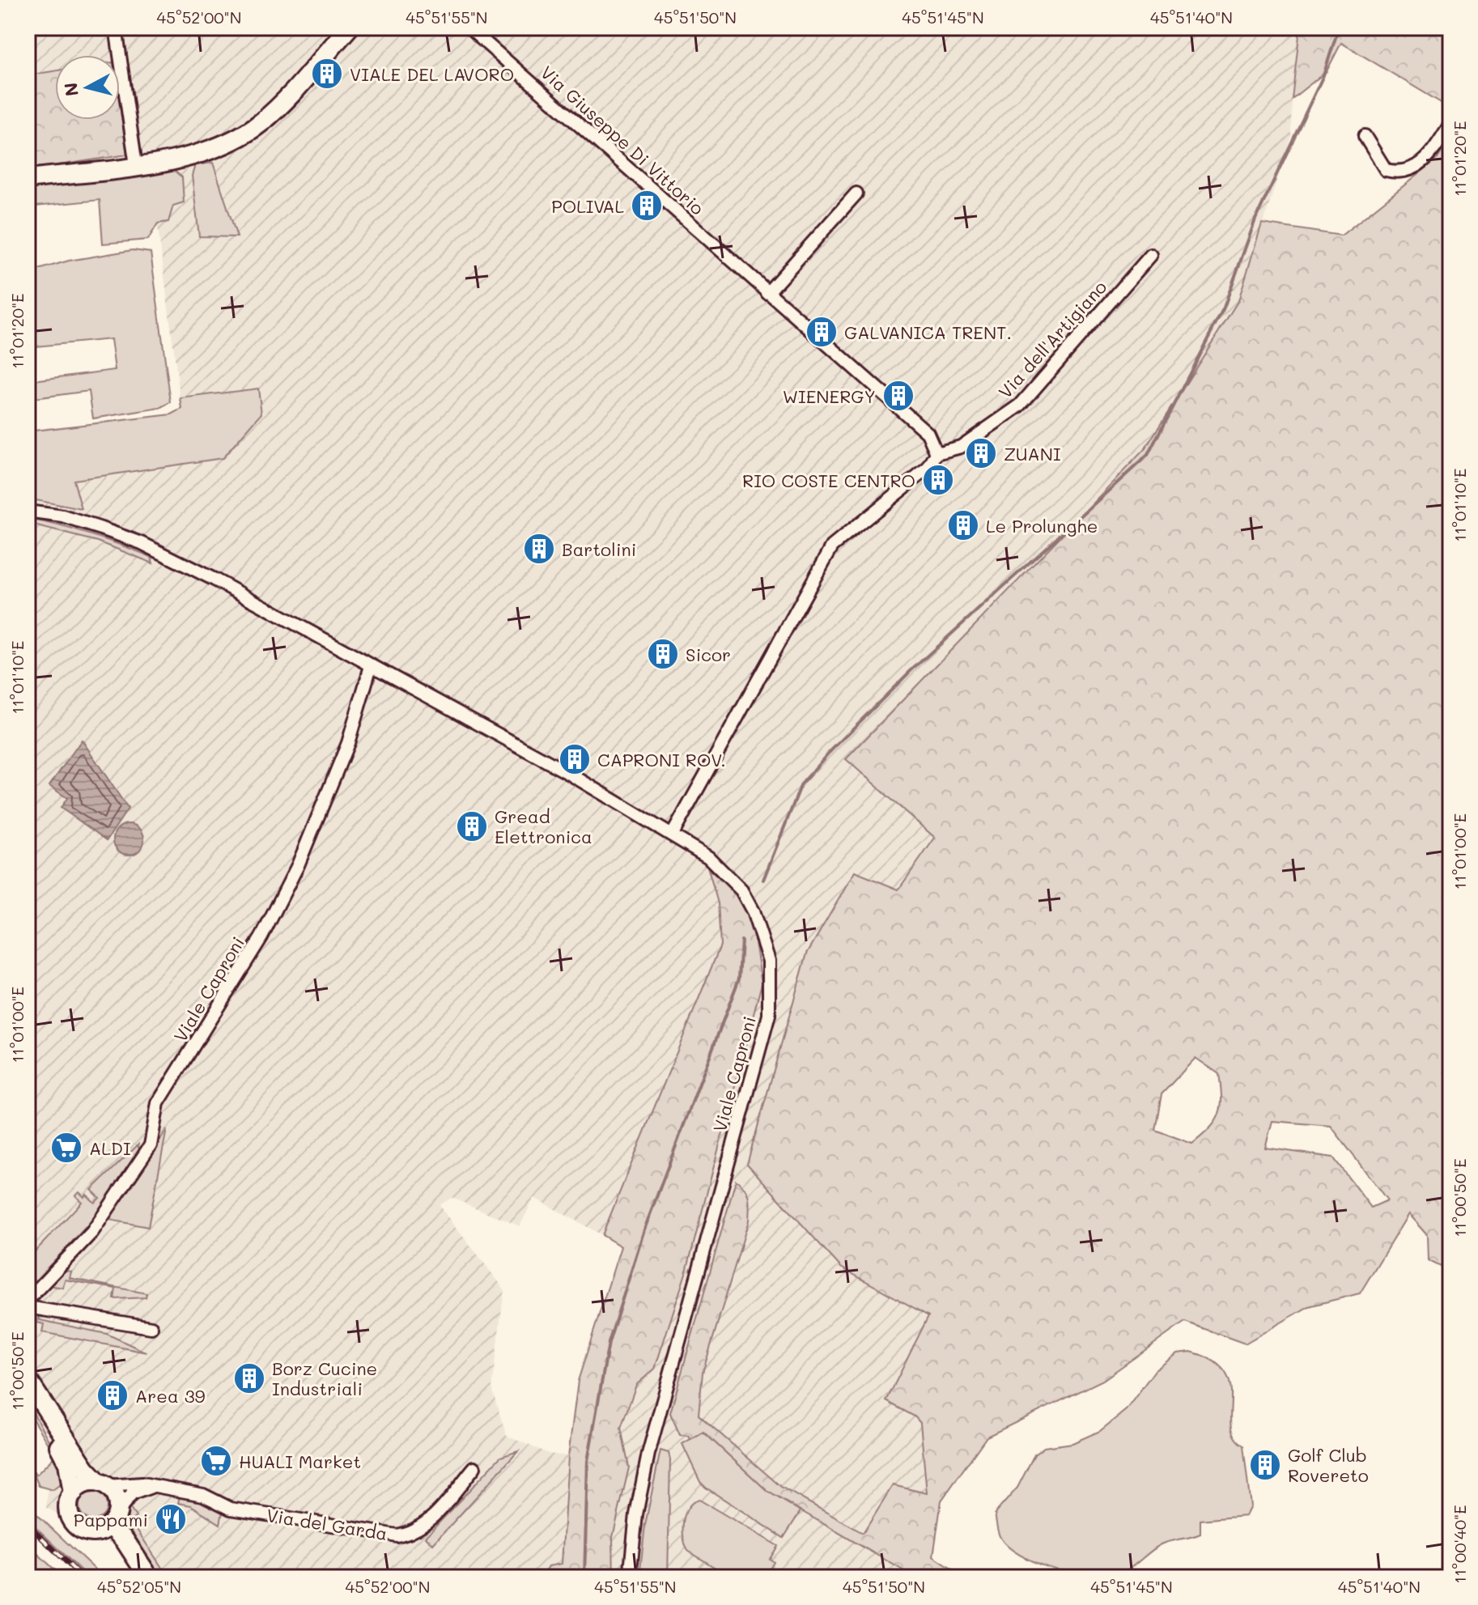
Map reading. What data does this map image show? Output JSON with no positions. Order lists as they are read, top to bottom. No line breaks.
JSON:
{"streets":{"main road":["Via del Garda"],"street":["Via Giuseppe Di Vittorio","Via dell'Artigiano","Viale Caproni"]},"crossings":[["Via Giuseppe Di Vittorio","Via dell'Artigiano"]],"places":{"building":["VIALE DEL LAVORO","POLIVAL","GALVANICA TRENT.","WIENERGY","ZUANI","RIO COSTE CENTRO","Le Prolunghe","Bartolini","Sicor","CAPRONI ROV.","Gread Elettronica","Borz Cucine Industriali","Area 39","Golf Club Rovereto"],"supermarket":["ALDI","HUALI Market"],"restaurant":["Pappami"]},"north":"left","coordinates":["45°52'00\"N","45°51'55\"N","45°51'50\"N","45°51'45\"N","45°51'40\"N","11°01'20\"E","11°01'10\"E","11°01'00\"E","11°00'50\"E","11°00'40\"E","45°52'05\"N"]}
